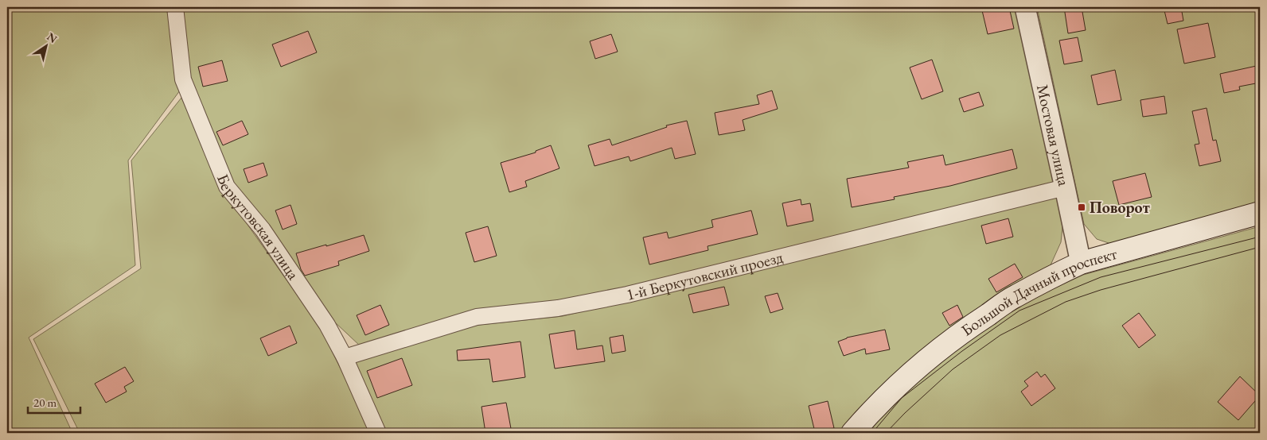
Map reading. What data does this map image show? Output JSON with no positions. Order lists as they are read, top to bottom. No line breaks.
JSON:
{"streets":{"main road":["Большой Дачный проспект"],"street":["Мостовая улица","Беркутовская улица","1-й Беркутовский проезд"]},"crossings":[["Мостовая улица","1-й Беркутовский проезд"],["Мостовая улица","Большой Дачный проспект"],["Беркутовская улица","1-й Беркутовский проезд"]],"places":{"transit":["Поворот"]},"scale_bar":"20 m","north":"top right"}
